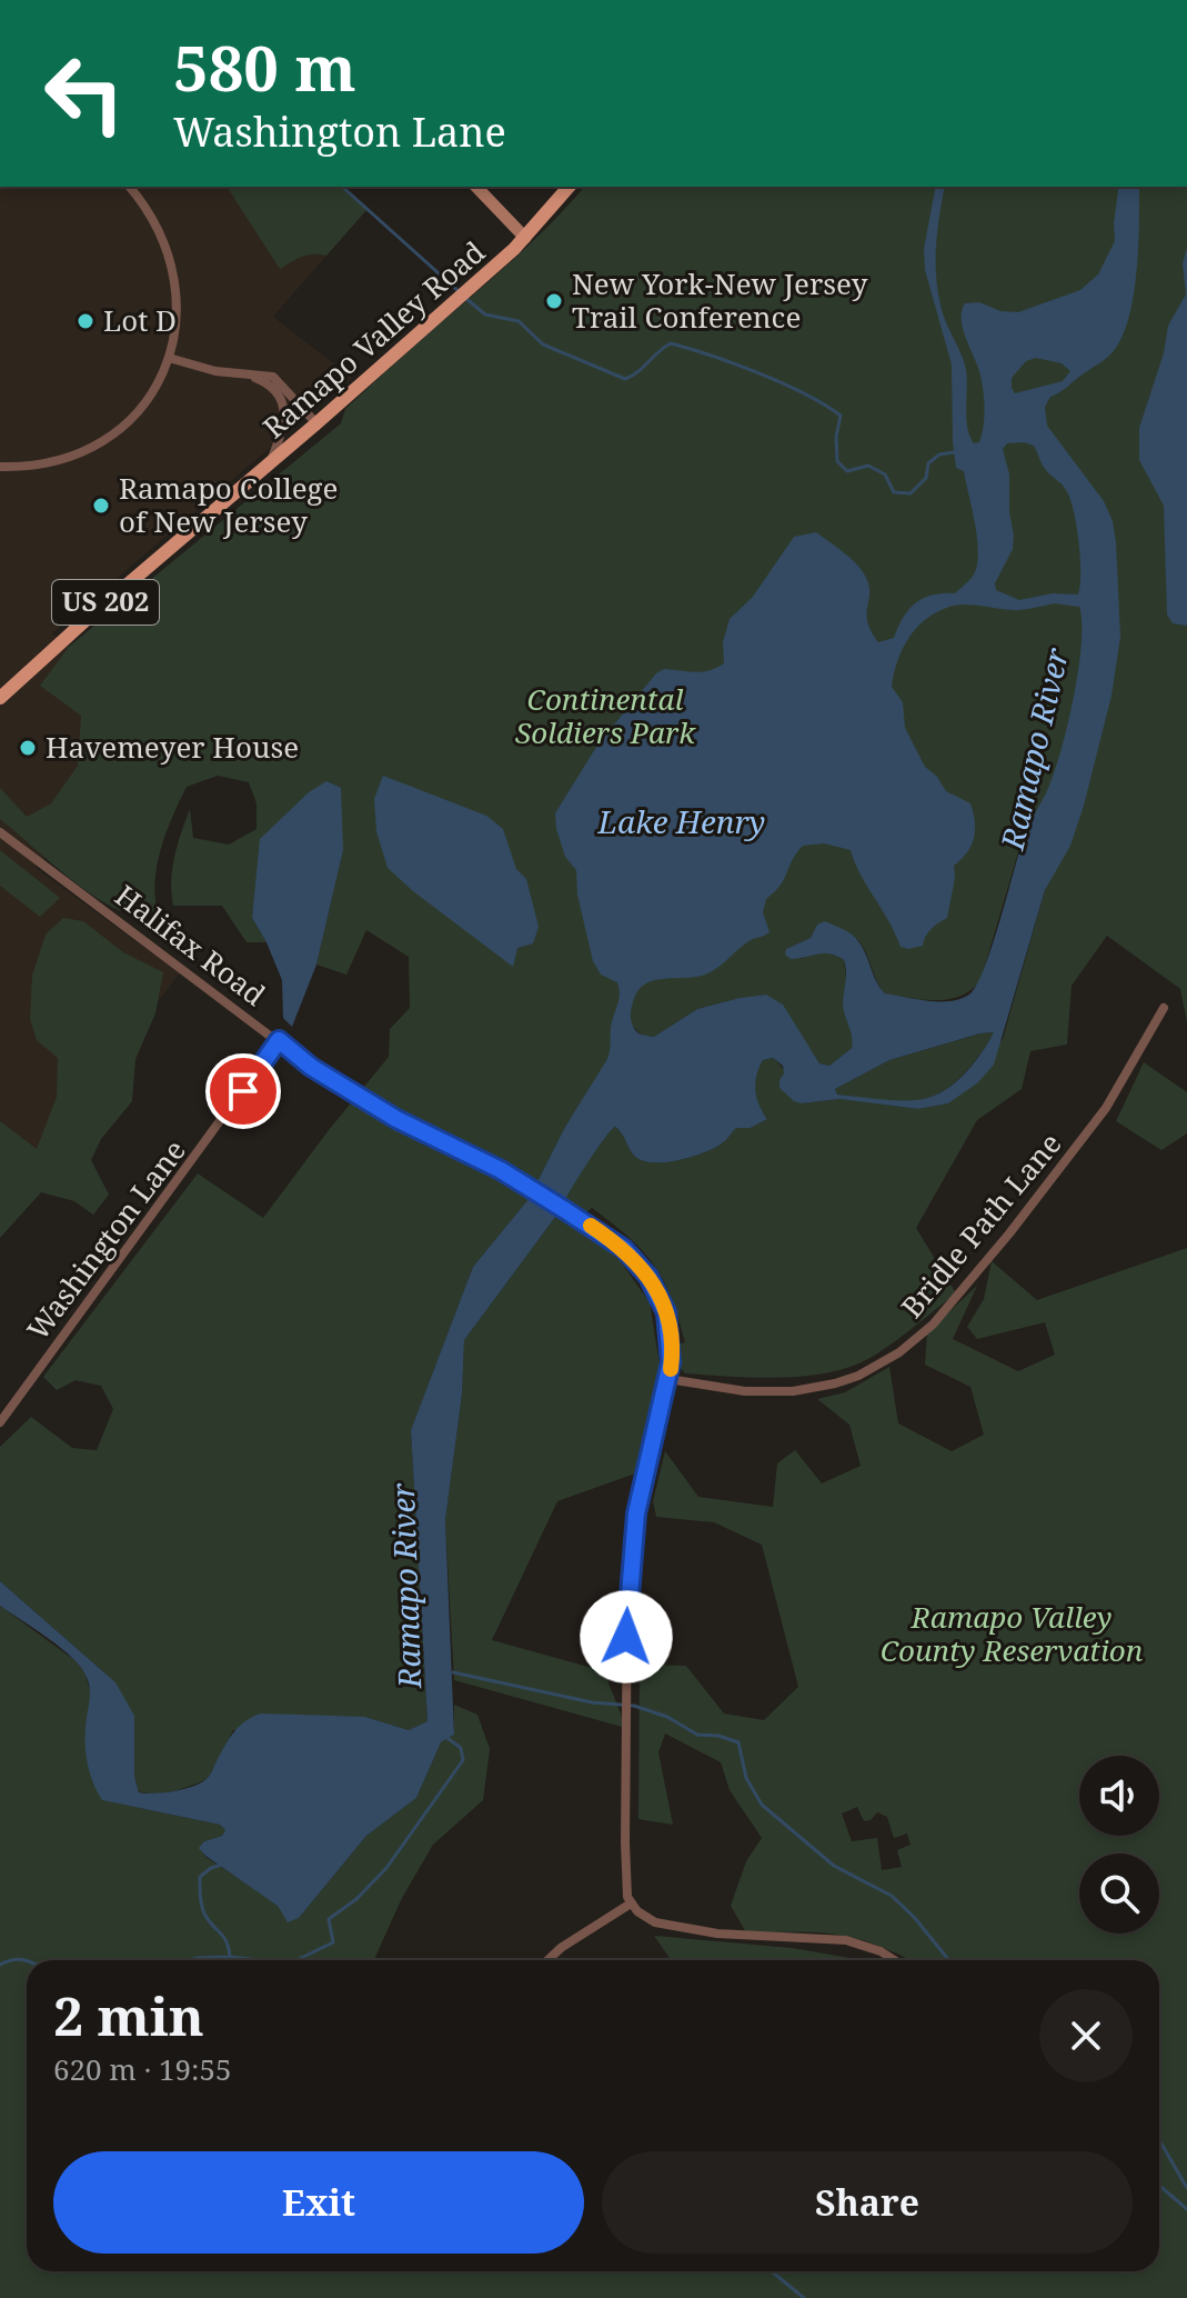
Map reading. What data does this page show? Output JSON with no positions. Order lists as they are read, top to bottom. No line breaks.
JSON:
{"streets":{"main road":["Ramapo Valley Road","US 202"],"street":["Halifax Road","Bridle Path Lane","Washington Lane"]},"crossings":[["Halifax Road","Bridle Path Lane"],["Halifax Road","Washington Lane"]],"water":["Ramapo River","Lake Henry"],"parks":["Continental Soldiers Park","Ramapo Valley County Reservation"],"places":["New York-New Jersey Trail Conference","Lot D","Ramapo College of New Jersey","Havemeyer House"],"page":{"turn":["580 m","Washington Lane"],"heading":["2 min","620 m · 19:55"],"buttons":["Exit","Share"]}}
